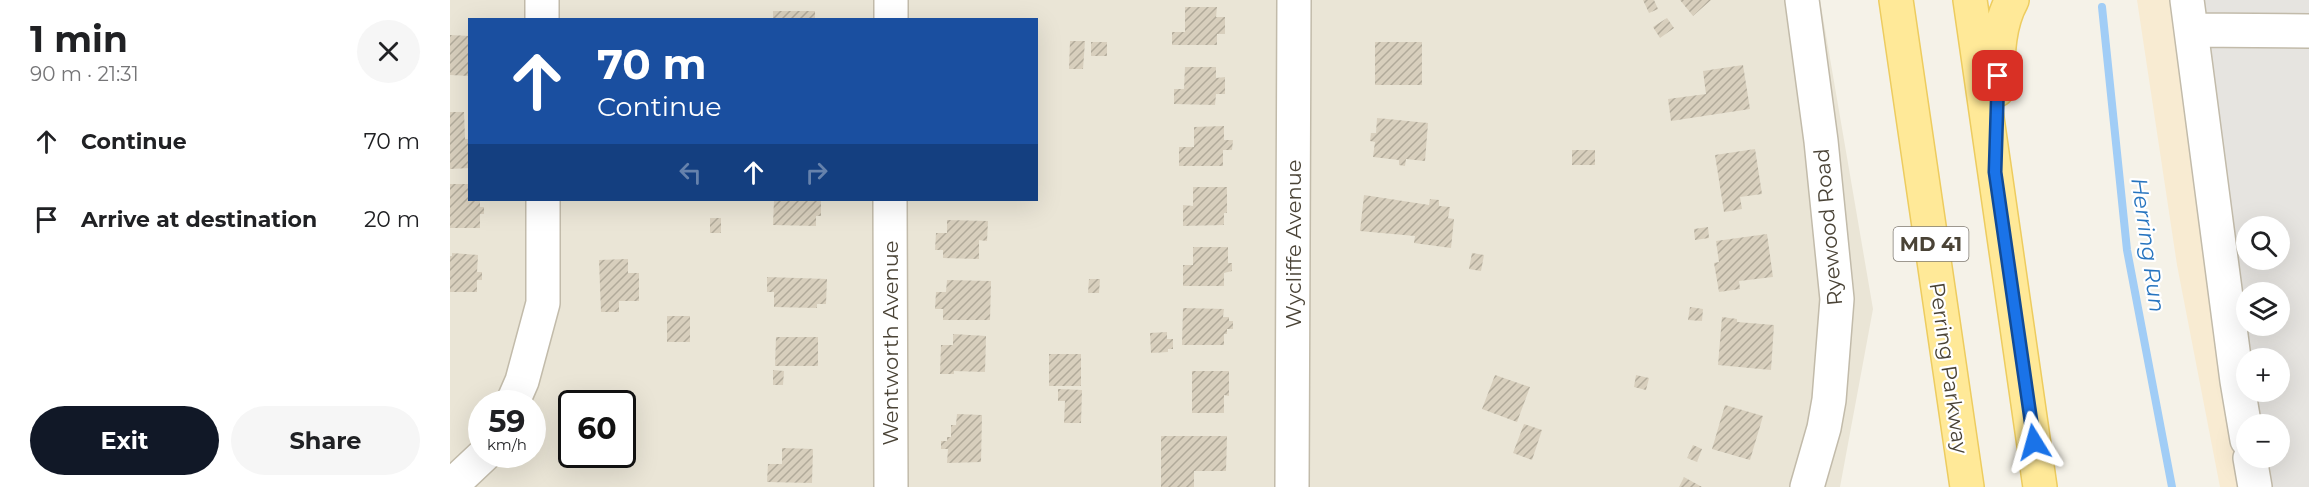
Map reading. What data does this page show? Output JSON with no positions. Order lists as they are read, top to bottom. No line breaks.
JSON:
{"streets":{"main road":["MD 41","Perring Parkway"],"street":["Ryewood Road","Wycliffe Avenue","Wentworth Avenue"]},"water":["Herring Run"],"page":{"heading":["1 min","90 m · 21:31"],"turn":["70 m","Continue"],"list":[{"name":"Continue","value":"70 m"},{"name":"Arrive at destination","value":"20 m"}],"map_buttons":["+","−"],"speed":"59 km/h","limit":"60","buttons":["Exit","Share"]}}
